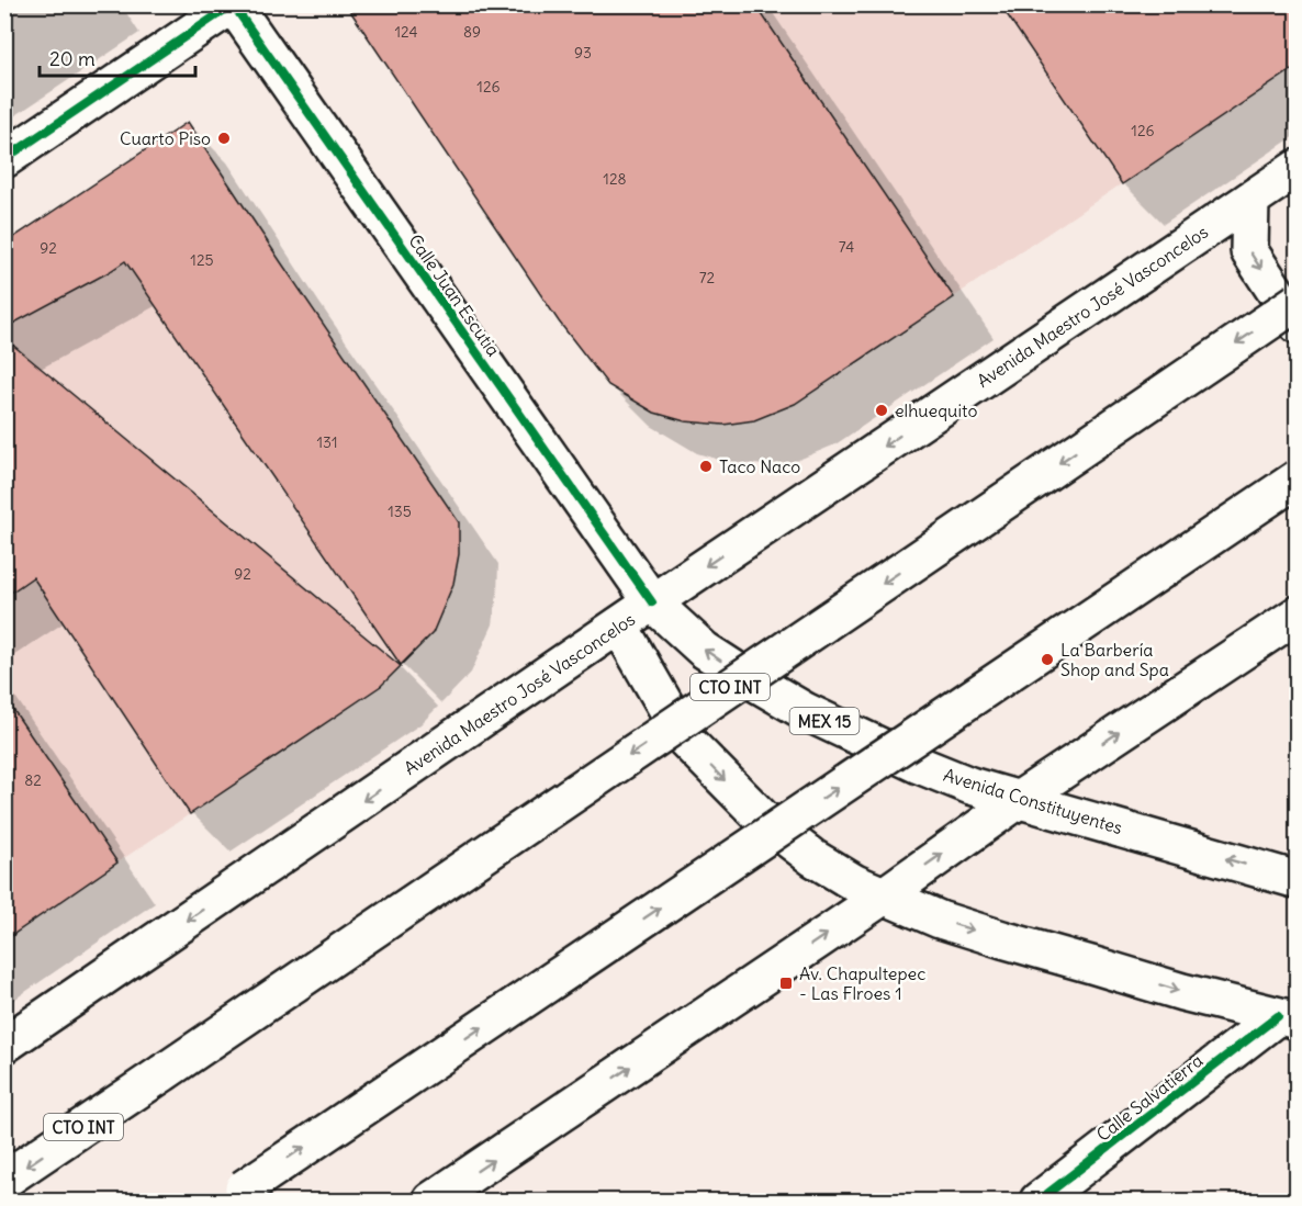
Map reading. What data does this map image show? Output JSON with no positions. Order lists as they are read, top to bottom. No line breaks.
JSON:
{"streets":{"main road":["Calle Juan Escutia","Avenida Maestro José Vasconcelos","CTO INT","MEX 15","Avenida Constituyentes","Calle Salvatierra"]},"crossings":[["Calle Juan Escutia","Avenida Maestro José Vasconcelos"],["Calle Juan Escutia","Avenida Constituyentes"],["Avenida Maestro José Vasconcelos","Avenida Constituyentes"]],"places":{"other":["Cuarto Piso","elhuequito","Taco Naco","La Barbería Shop and Spa"],"transit":["Av. Chapultepec - Las Flroes 1"]},"house_numbers":["124","89","93","126","126","128","74","92","125","72","131","135","92","82"],"scale_bar":"20 m"}
